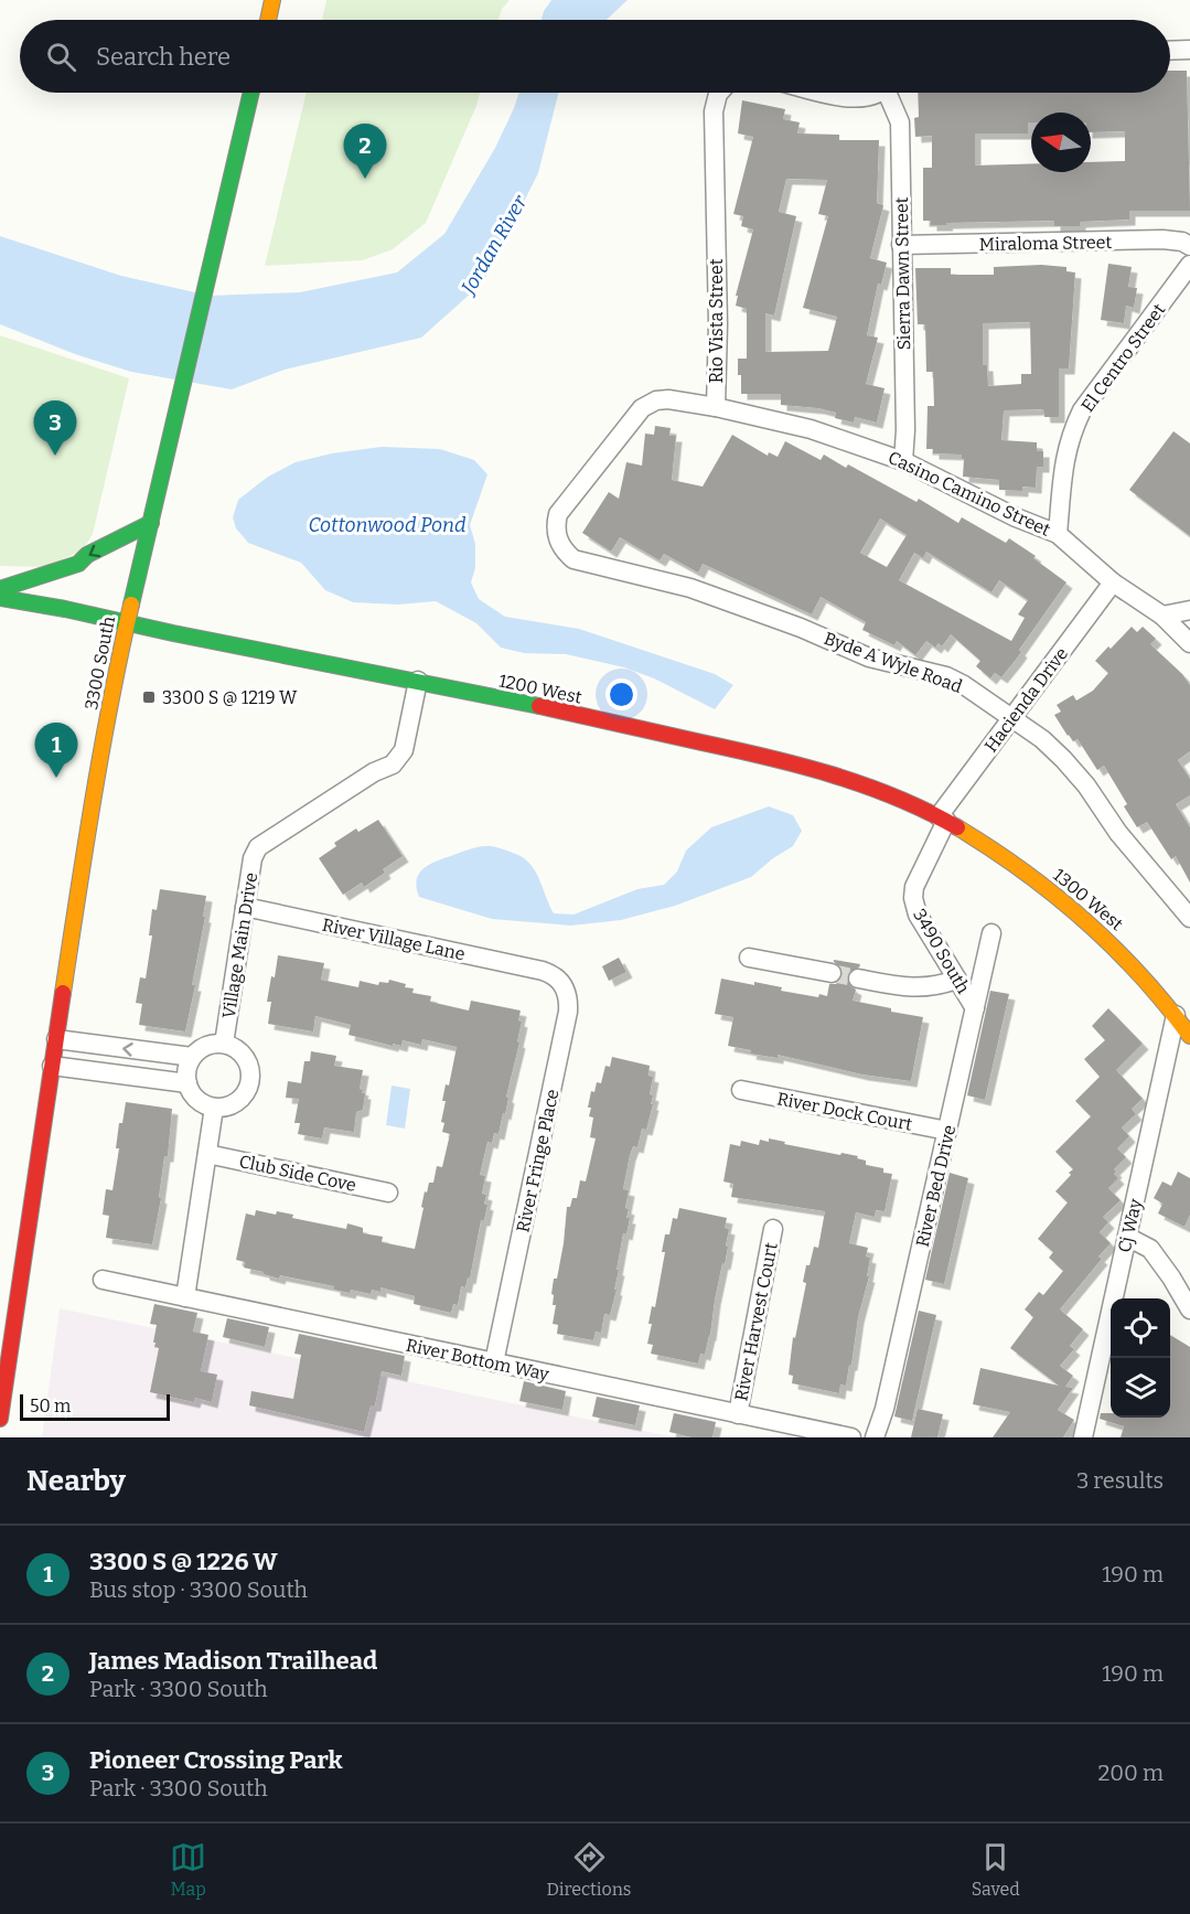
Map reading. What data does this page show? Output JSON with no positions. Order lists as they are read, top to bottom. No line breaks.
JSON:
{"streets":{"main road":["3300 South","1200 West","1300 West"],"street":["Miraloma Street","Sierra Dawn Street","Rio Vista Street","El Centro Street","Casino Camino Street","Byde A Wyle Road","Hacienda Drive","River Village Lane","Village Main Drive","3490 South","River Dock Court","River Fringe Place","Club Side Cove","River Bed Drive","Cj Way","River Harvest Court","River Bottom Way"]},"crossings":[["Miraloma Street","Sierra Dawn Street"],["Sierra Dawn Street","Casino Camino Street"],["Rio Vista Street","Casino Camino Street"],["Rio Vista Street","Byde A Wyle Road"],["El Centro Street","Casino Camino Street"],["Casino Camino Street","Hacienda Drive"],["Byde A Wyle Road","Hacienda Drive"],["3300 South","1200 West"],["1200 West","Hacienda Drive"],["1200 West","1300 West"],["1200 West","Village Main Drive"],["1200 West","3490 South"],["Hacienda Drive","1300 West"],["Hacienda Drive","3490 South"],["1300 West","3490 South"],["1300 West","Cj Way"],["River Village Lane","Village Main Drive"],["River Village Lane","River Fringe Place"],["3490 South","River Bed Drive"],["River Dock Court","River Bed Drive"],["River Fringe Place","River Bottom Way"],["River Harvest Court","River Bottom Way"]],"water":["Jordan River","Cottonwood Pond"],"places":{"transit":["3300 S @ 1219 W"]},"scale_bar":"50 m","north":"left","page":{"search":"Search here","pins":["2","3","1"],"scale":"50 m","heading":["Nearby","3 results"],"list":[{"mark":"1","name":"3300 S @ 1226 W","note":"Bus stop · 3300 South","value":"190 m"},{"mark":"2","name":"James Madison Trailhead","note":"Park · 3300 South","value":"190 m"},{"mark":"3","name":"Pioneer Crossing Park","note":"Park · 3300 South","value":"200 m"}],"nav":["Map","Directions","Saved"]}}
